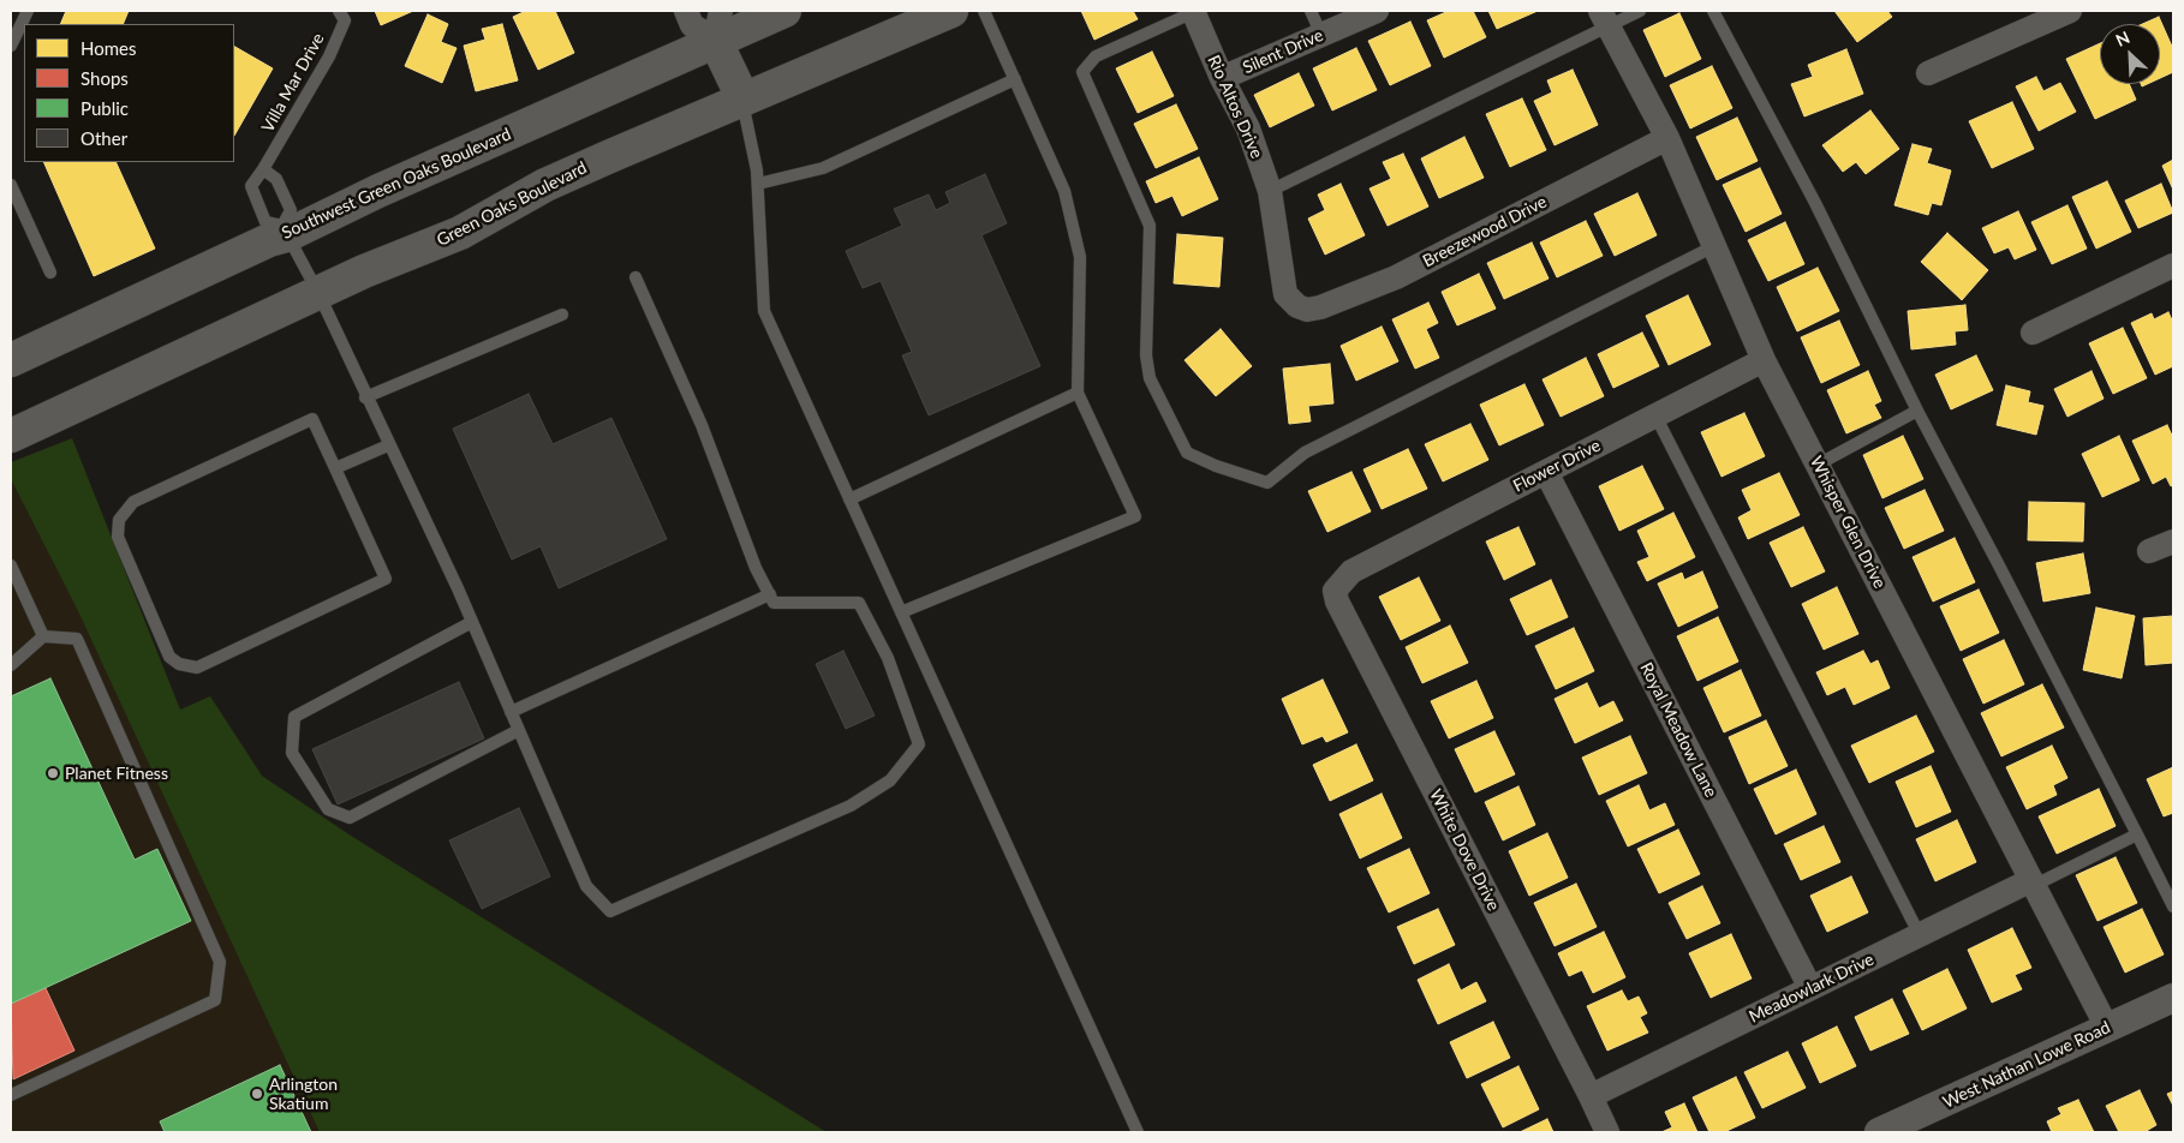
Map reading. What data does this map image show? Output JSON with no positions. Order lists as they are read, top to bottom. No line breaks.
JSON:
{"streets":{"main road":["Southwest Green Oaks Boulevard","Green Oaks Boulevard"],"street":["Silent Drive","Rio Altos Drive","Breezewood Drive","Flower Drive","Whisper Glen Drive","Royal Meadow Lane","White Dove Drive","Meadowlark Drive","West Nathan Lowe Road"],"lane":["Villa Mar Drive"]},"crossings":[["Silent Drive","Rio Altos Drive"],["Villa Mar Drive","Southwest Green Oaks Boulevard"],["Villa Mar Drive","Green Oaks Boulevard"],["Rio Altos Drive","Breezewood Drive"],["Breezewood Drive","Whisper Glen Drive"],["Flower Drive","Whisper Glen Drive"],["Flower Drive","Royal Meadow Lane"],["Flower Drive","White Dove Drive"],["Whisper Glen Drive","Meadowlark Drive"],["Whisper Glen Drive","West Nathan Lowe Road"],["Royal Meadow Lane","Meadowlark Drive"],["White Dove Drive","Meadowlark Drive"]],"places":["Planet Fitness","Arlington Skatium"],"legend":["Homes","Shops","Public","Other"],"north":"top left"}
